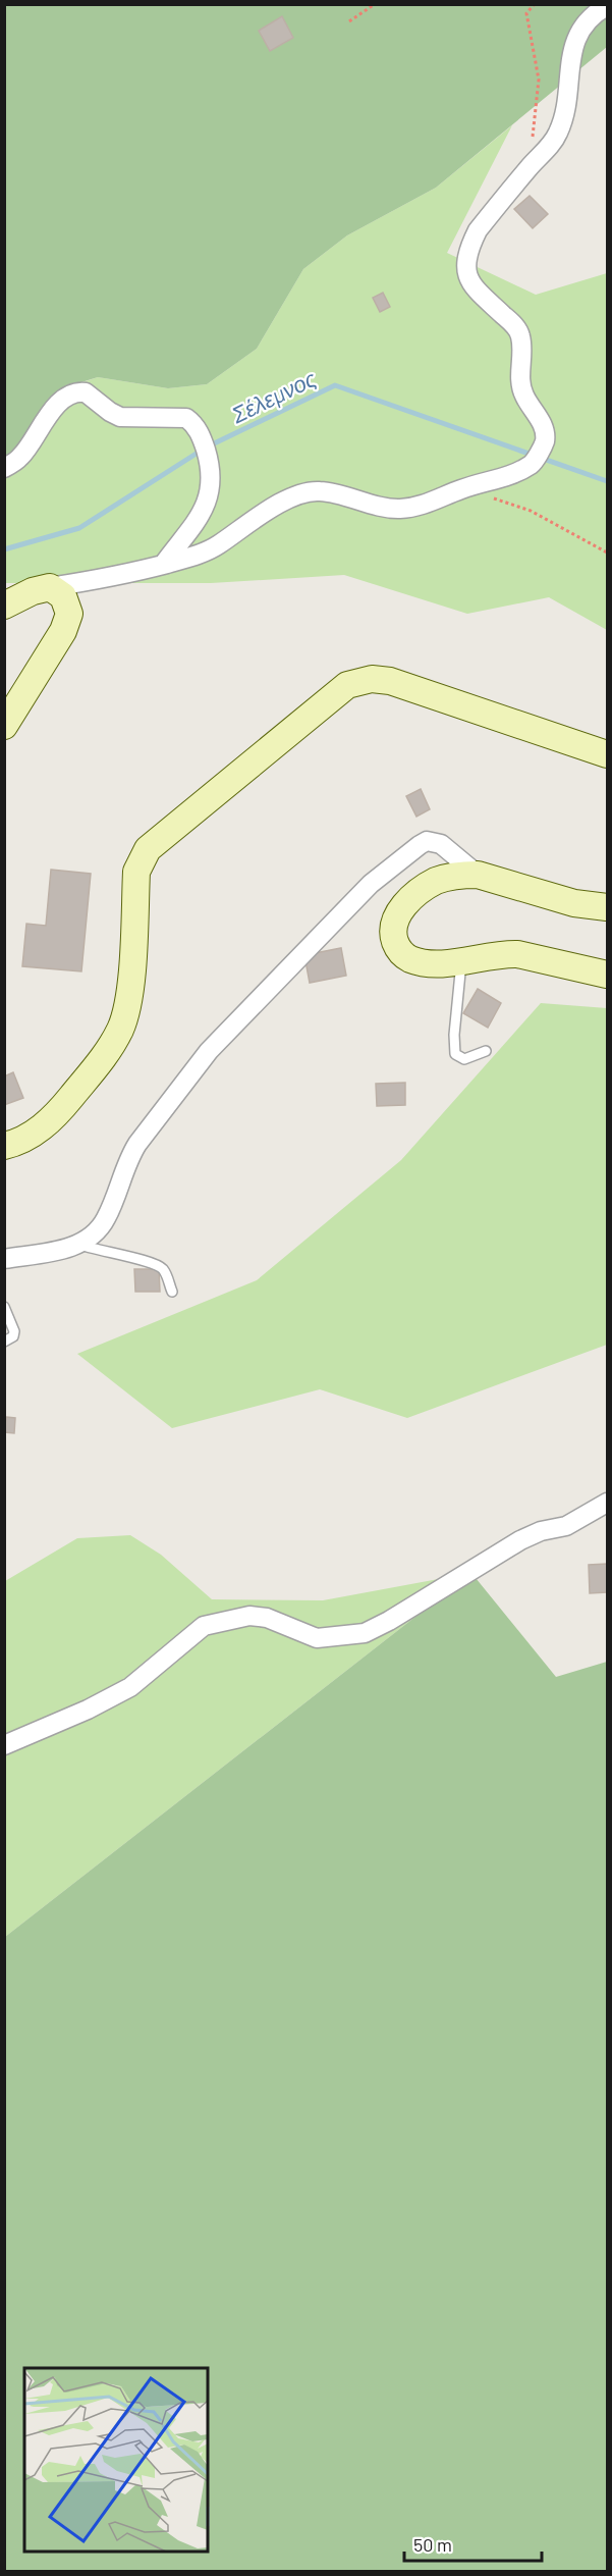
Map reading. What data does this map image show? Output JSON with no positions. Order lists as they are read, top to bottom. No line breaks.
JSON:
{"water":["Σέλεμνος"],"scale_bar":"50 m"}
